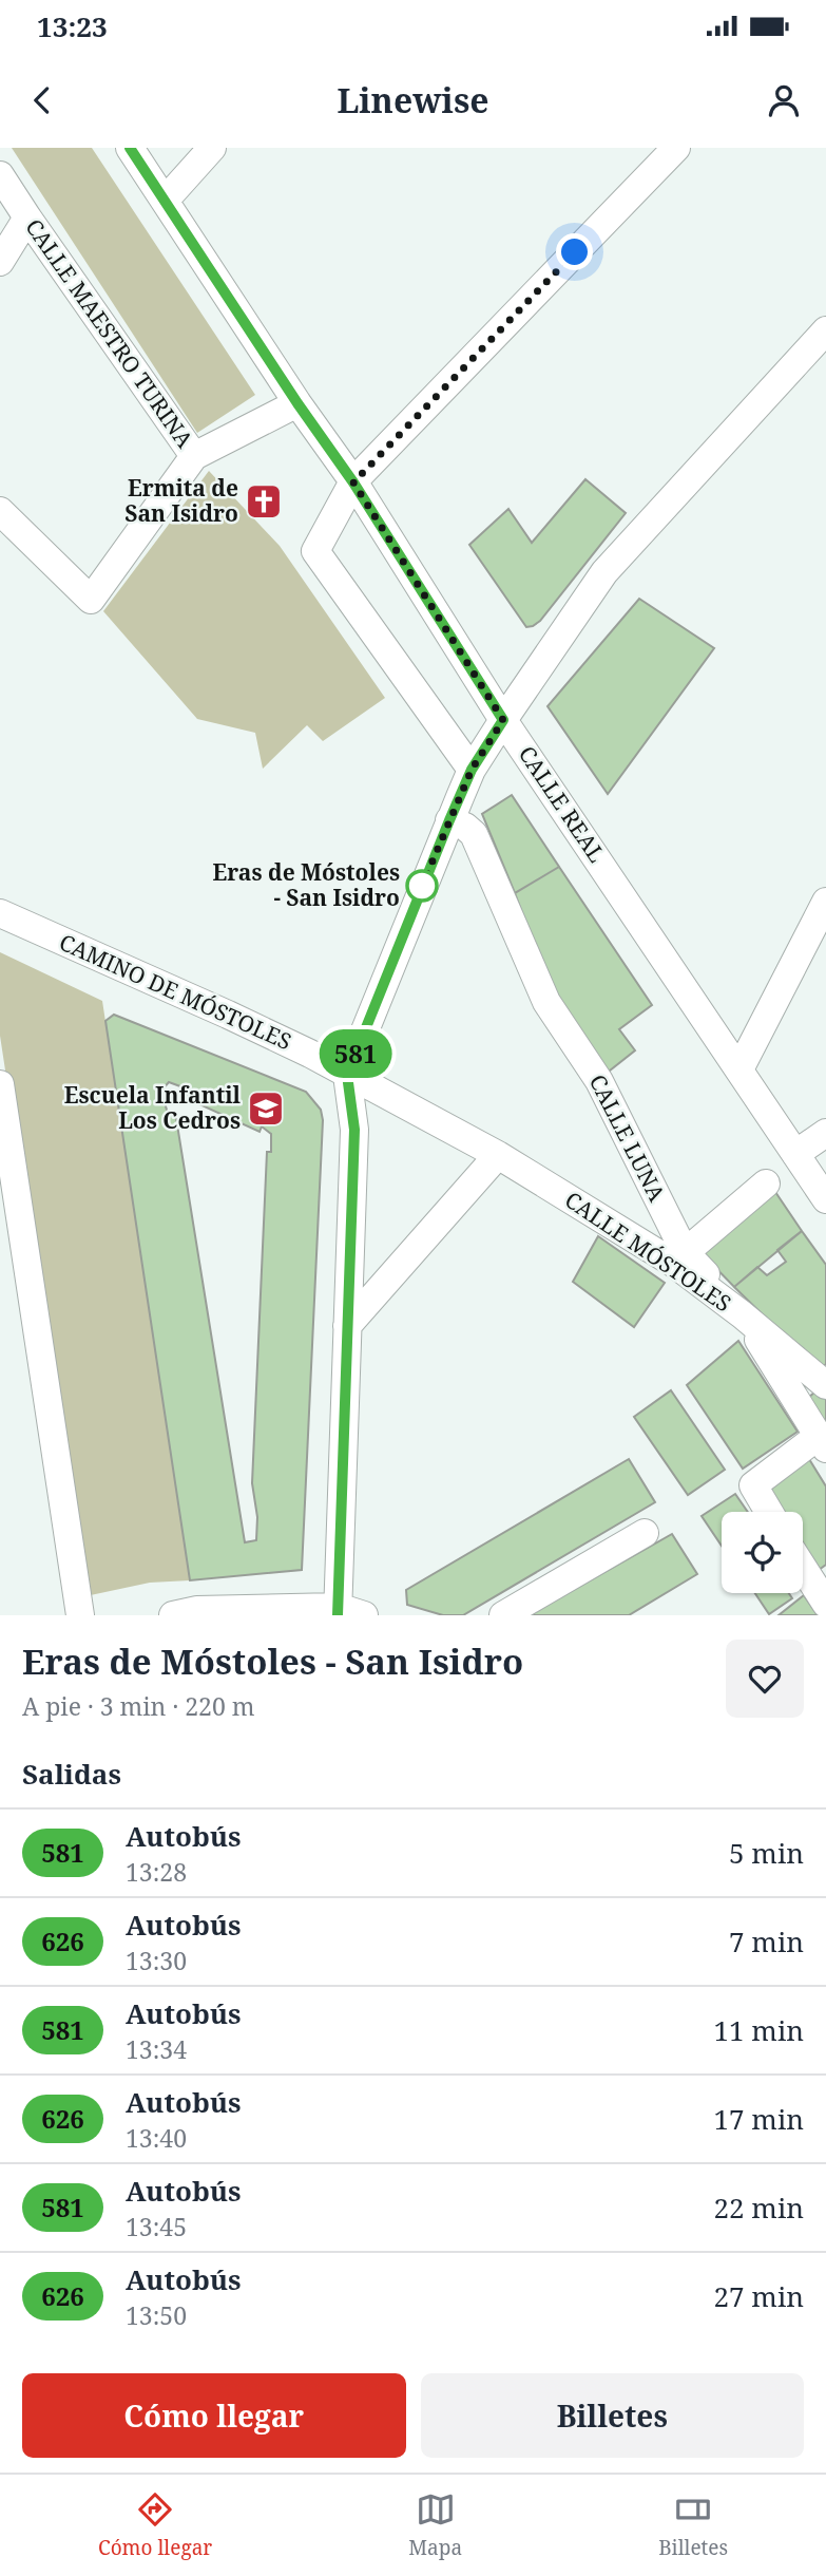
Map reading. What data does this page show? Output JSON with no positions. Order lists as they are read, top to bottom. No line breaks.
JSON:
{"streets":{"street":["CALLE MAESTRO TURINA","CALLE REAL","CAMINO DE MÓSTOLES","CALLE LUNA","CALLE MÓSTOLES"]},"crossings":[["CAMINO DE MÓSTOLES","CALLE MÓSTOLES"],["CALLE LUNA","CALLE MÓSTOLES"]],"places":{"church":["Ermita de San Isidro"],"other":["Eras de Móstoles - San Isidro"],"school or university":["Escuela Infantil Los Cedros"]},"lines":["bus line 581"],"page":{"status":"13:23","header":"Linewise","on_map":"581","heading":[["Eras de Móstoles - San Isidro","A pie · 3 min · 220 m"],"Salidas"],"list":[{"mark":"581","name":"Autobús","note":"13:28","value":"5 min"},{"mark":"626","name":"Autobús","note":"13:30","value":"7 min"},{"mark":"581","name":"Autobús","note":"13:34","value":"11 min"},{"mark":"626","name":"Autobús","note":"13:40","value":"17 min"},{"mark":"581","name":"Autobús","note":"13:45","value":"22 min"},{"mark":"626","name":"Autobús","note":"13:50","value":"27 min"}],"buttons":["Cómo llegar","Billetes"],"tabs":["Cómo llegar","Mapa","Billetes"]}}
